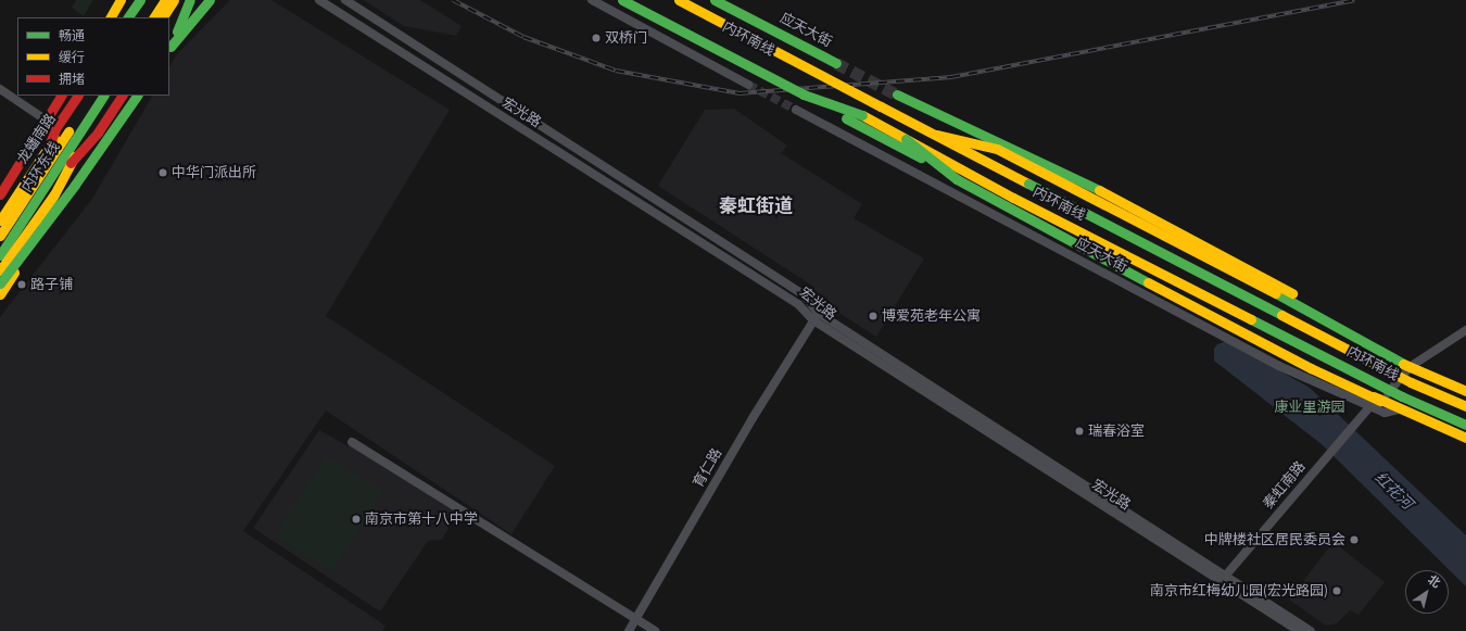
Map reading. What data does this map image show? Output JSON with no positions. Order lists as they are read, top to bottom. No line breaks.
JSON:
{"streets":{"main road":["应天大街","内环南线","龙蟠南路","内环东线"],"street":["宏光路","育仁路","秦虹南路"]},"crossings":[["应天大街","秦虹南路"],["宏光路","育仁路"],["宏光路","秦虹南路"]],"districts":["秦虹街道"],"water":["红花河"],"parks":["康业里游园"],"places":["双桥门","中华门派出所","路子铺","博爱苑老年公寓","瑞春浴室","南京市第十八中学","中牌楼社区居民委员会","南京市红梅幼儿园(宏光路园)"],"legend":["畅通","缓行","拥堵"],"north":"top right"}
